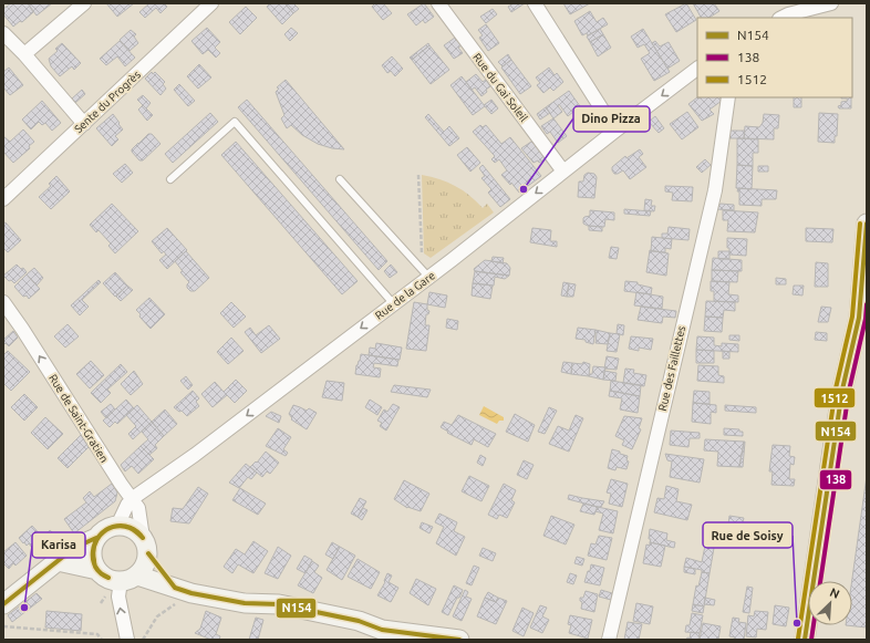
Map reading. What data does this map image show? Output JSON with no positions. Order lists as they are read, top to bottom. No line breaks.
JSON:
{"streets":{"street":["Rue du Gai Soleil","Sente du Progrès","Rue de la Gare","Rue des Faillettes","Rue de Saint-Gratien"]},"crossings":[["Rue du Gai Soleil","Rue de la Gare"],["Rue de la Gare","Rue de Saint-Gratien"]],"one_way":["Rue de la Gare","Rue de Saint-Gratien"],"places":["Dino Pizza","Karisa","Rue de Soisy"],"lines":["transit line N154","transit line 1512","transit line 138"],"legend":["N154","138","1512"],"north":"top right"}
